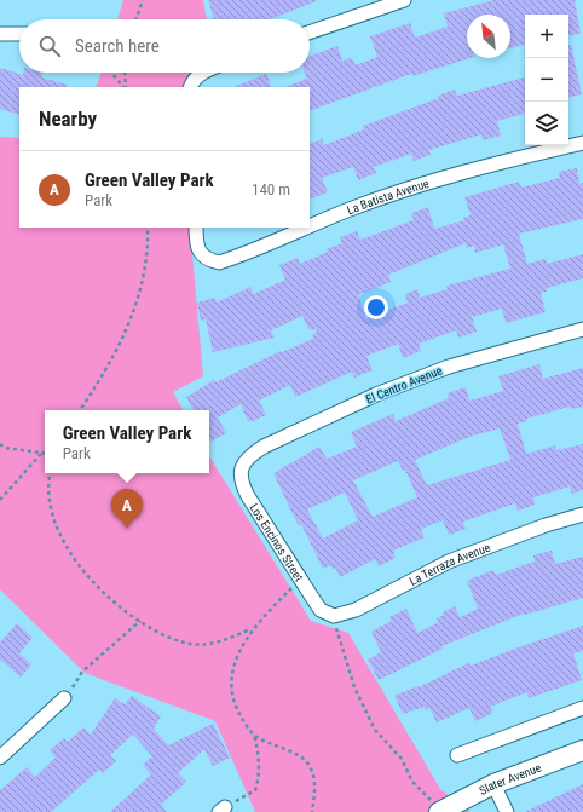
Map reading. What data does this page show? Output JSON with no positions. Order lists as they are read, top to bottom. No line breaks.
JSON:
{"streets":{"main road":["Slater Avenue"],"street":["La Batista Avenue","El Centro Avenue","Los Encinos Street","La Terraza Avenue"]},"crossings":[["El Centro Avenue","Los Encinos Street"],["Los Encinos Street","La Terraza Avenue"]],"north":"top left","page":{"map_buttons":["+","−"],"search":"Search here","heading":"Nearby","list":[{"mark":"A","name":"Green Valley Park","note":"Park","value":"140 m"}],"popup":["Green Valley Park","Park"],"pins":"A"}}
